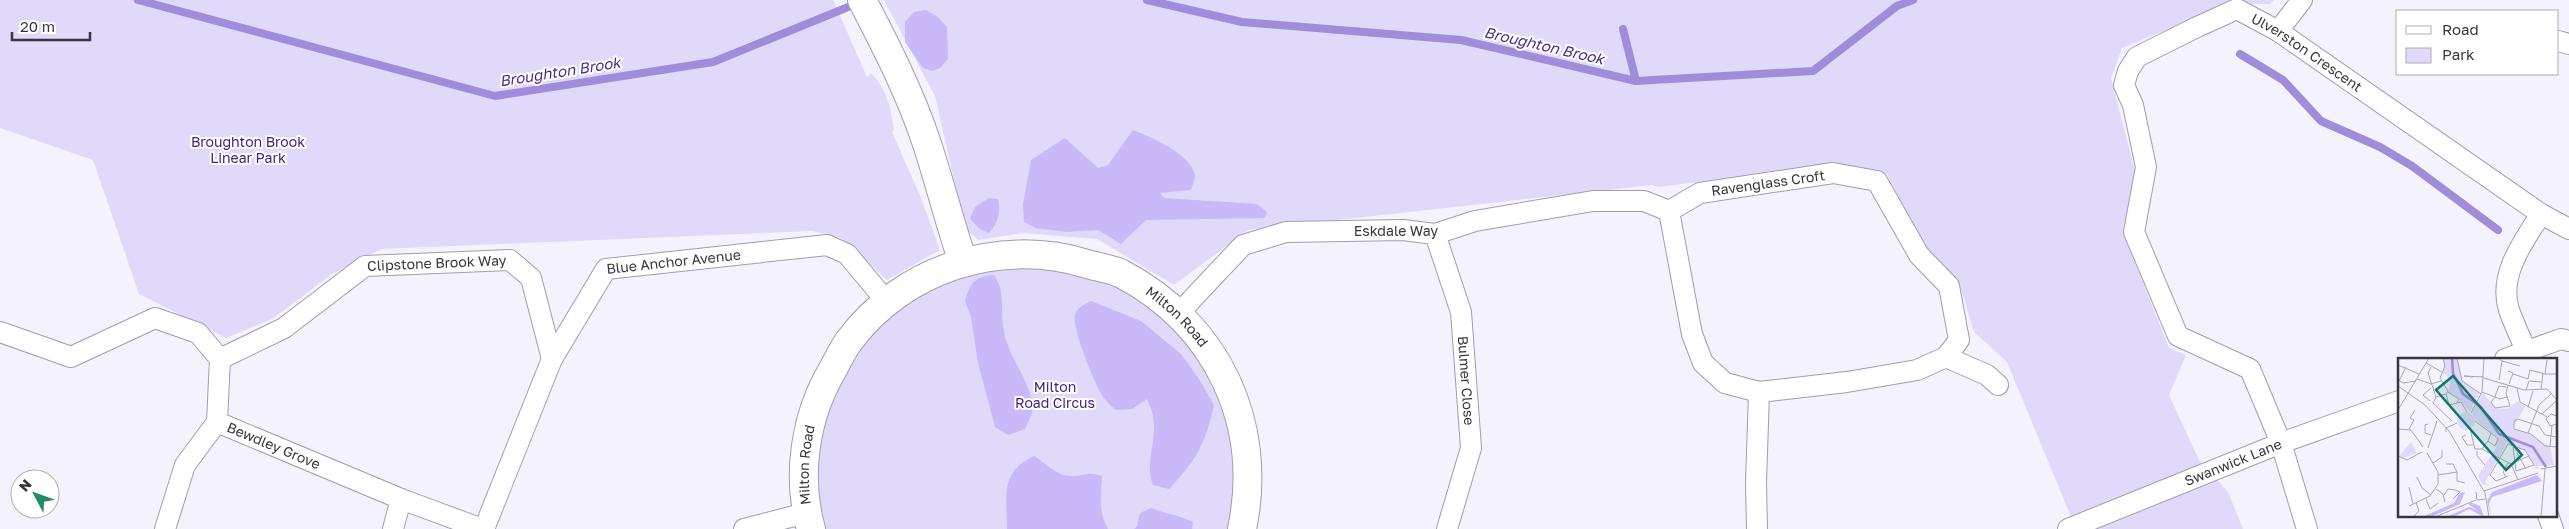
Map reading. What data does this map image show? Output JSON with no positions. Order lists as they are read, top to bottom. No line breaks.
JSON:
{"streets":{"street":["Ulverston Crescent","Ravenglass Croft","Eskdale Way","Blue Anchor Avenue","Clipstone Brook Way","Milton Road","Bulmer Close","Bewdley Grove","Swanwick Lane"]},"crossings":[["Ulverston Crescent","Swanwick Lane"],["Ravenglass Croft","Eskdale Way"],["Eskdale Way","Milton Road"],["Eskdale Way","Bulmer Close"],["Blue Anchor Avenue","Clipstone Brook Way"],["Blue Anchor Avenue","Milton Road"],["Blue Anchor Avenue","Bewdley Grove"],["Clipstone Brook Way","Bewdley Grove"]],"water":["Broughton Brook"],"parks":["Broughton Brook Linear Park","Milton Road Circus"],"legend":["Road","Park"],"scale_bar":"20 m","north":"top left"}
